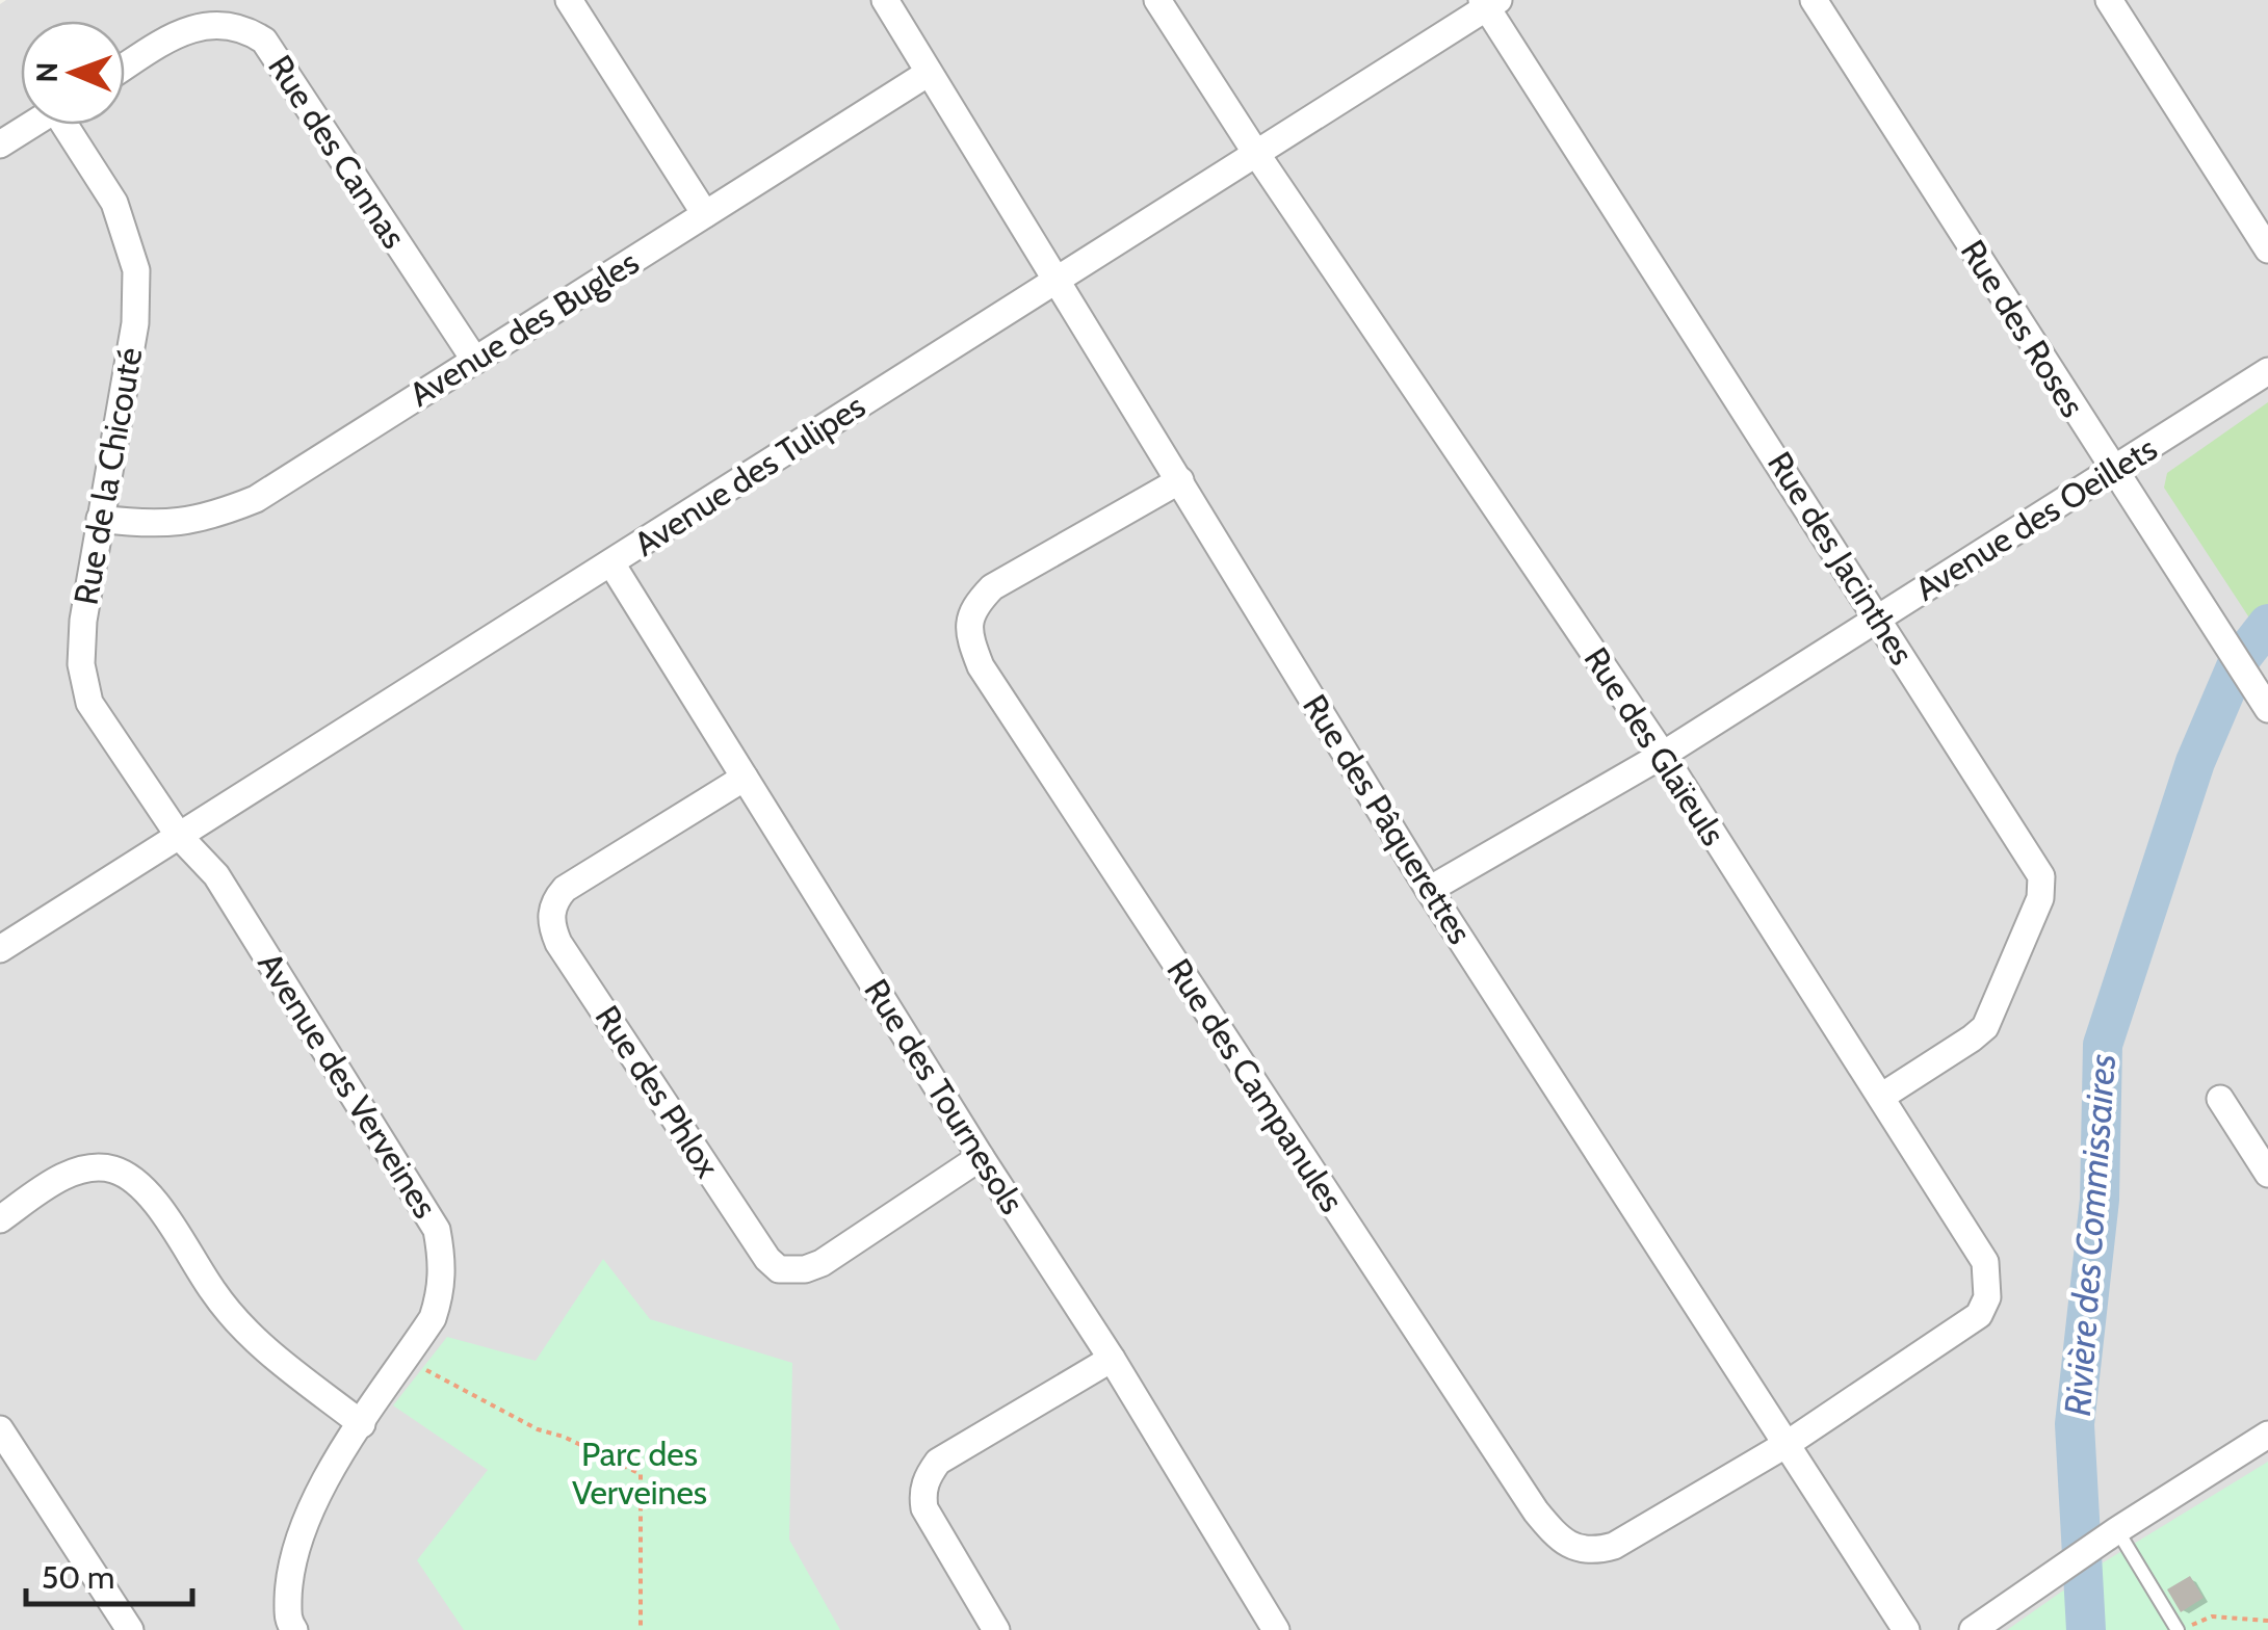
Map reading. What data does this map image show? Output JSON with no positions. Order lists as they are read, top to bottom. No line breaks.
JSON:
{"streets":{"street":["Rue des Cannas","Avenue des Bugles","Rue des Roses","Avenue des Tulipes","Rue de la Chicouté","Avenue des Oeillets","Rue des Jacinthes","Rue des Glaïeuls","Rue des Pâquerettes","Avenue des Verveines","Rue des Campanules","Rue des Phlox","Rue des Tournesols"]},"crossings":[["Rue des Cannas","Avenue des Bugles"],["Avenue des Bugles","Rue de la Chicouté"],["Avenue des Bugles","Rue des Pâquerettes"],["Rue des Roses","Avenue des Oeillets"],["Avenue des Tulipes","Rue de la Chicouté"],["Avenue des Tulipes","Rue des Jacinthes"],["Avenue des Tulipes","Rue des Glaïeuls"],["Avenue des Tulipes","Rue des Pâquerettes"],["Avenue des Tulipes","Avenue des Verveines"],["Avenue des Tulipes","Rue des Tournesols"],["Rue de la Chicouté","Avenue des Verveines"],["Avenue des Oeillets","Rue des Jacinthes"],["Avenue des Oeillets","Rue des Glaïeuls"],["Avenue des Oeillets","Rue des Pâquerettes"],["Rue des Jacinthes","Rue des Glaïeuls"],["Rue des Glaïeuls","Rue des Pâquerettes"],["Rue des Glaïeuls","Rue des Campanules"],["Rue des Pâquerettes","Rue des Campanules"],["Rue des Phlox","Rue des Tournesols"]],"water":["Rivière des Commissaires"],"parks":["Parc des Verveines"],"scale_bar":"50 m","north":"left"}
